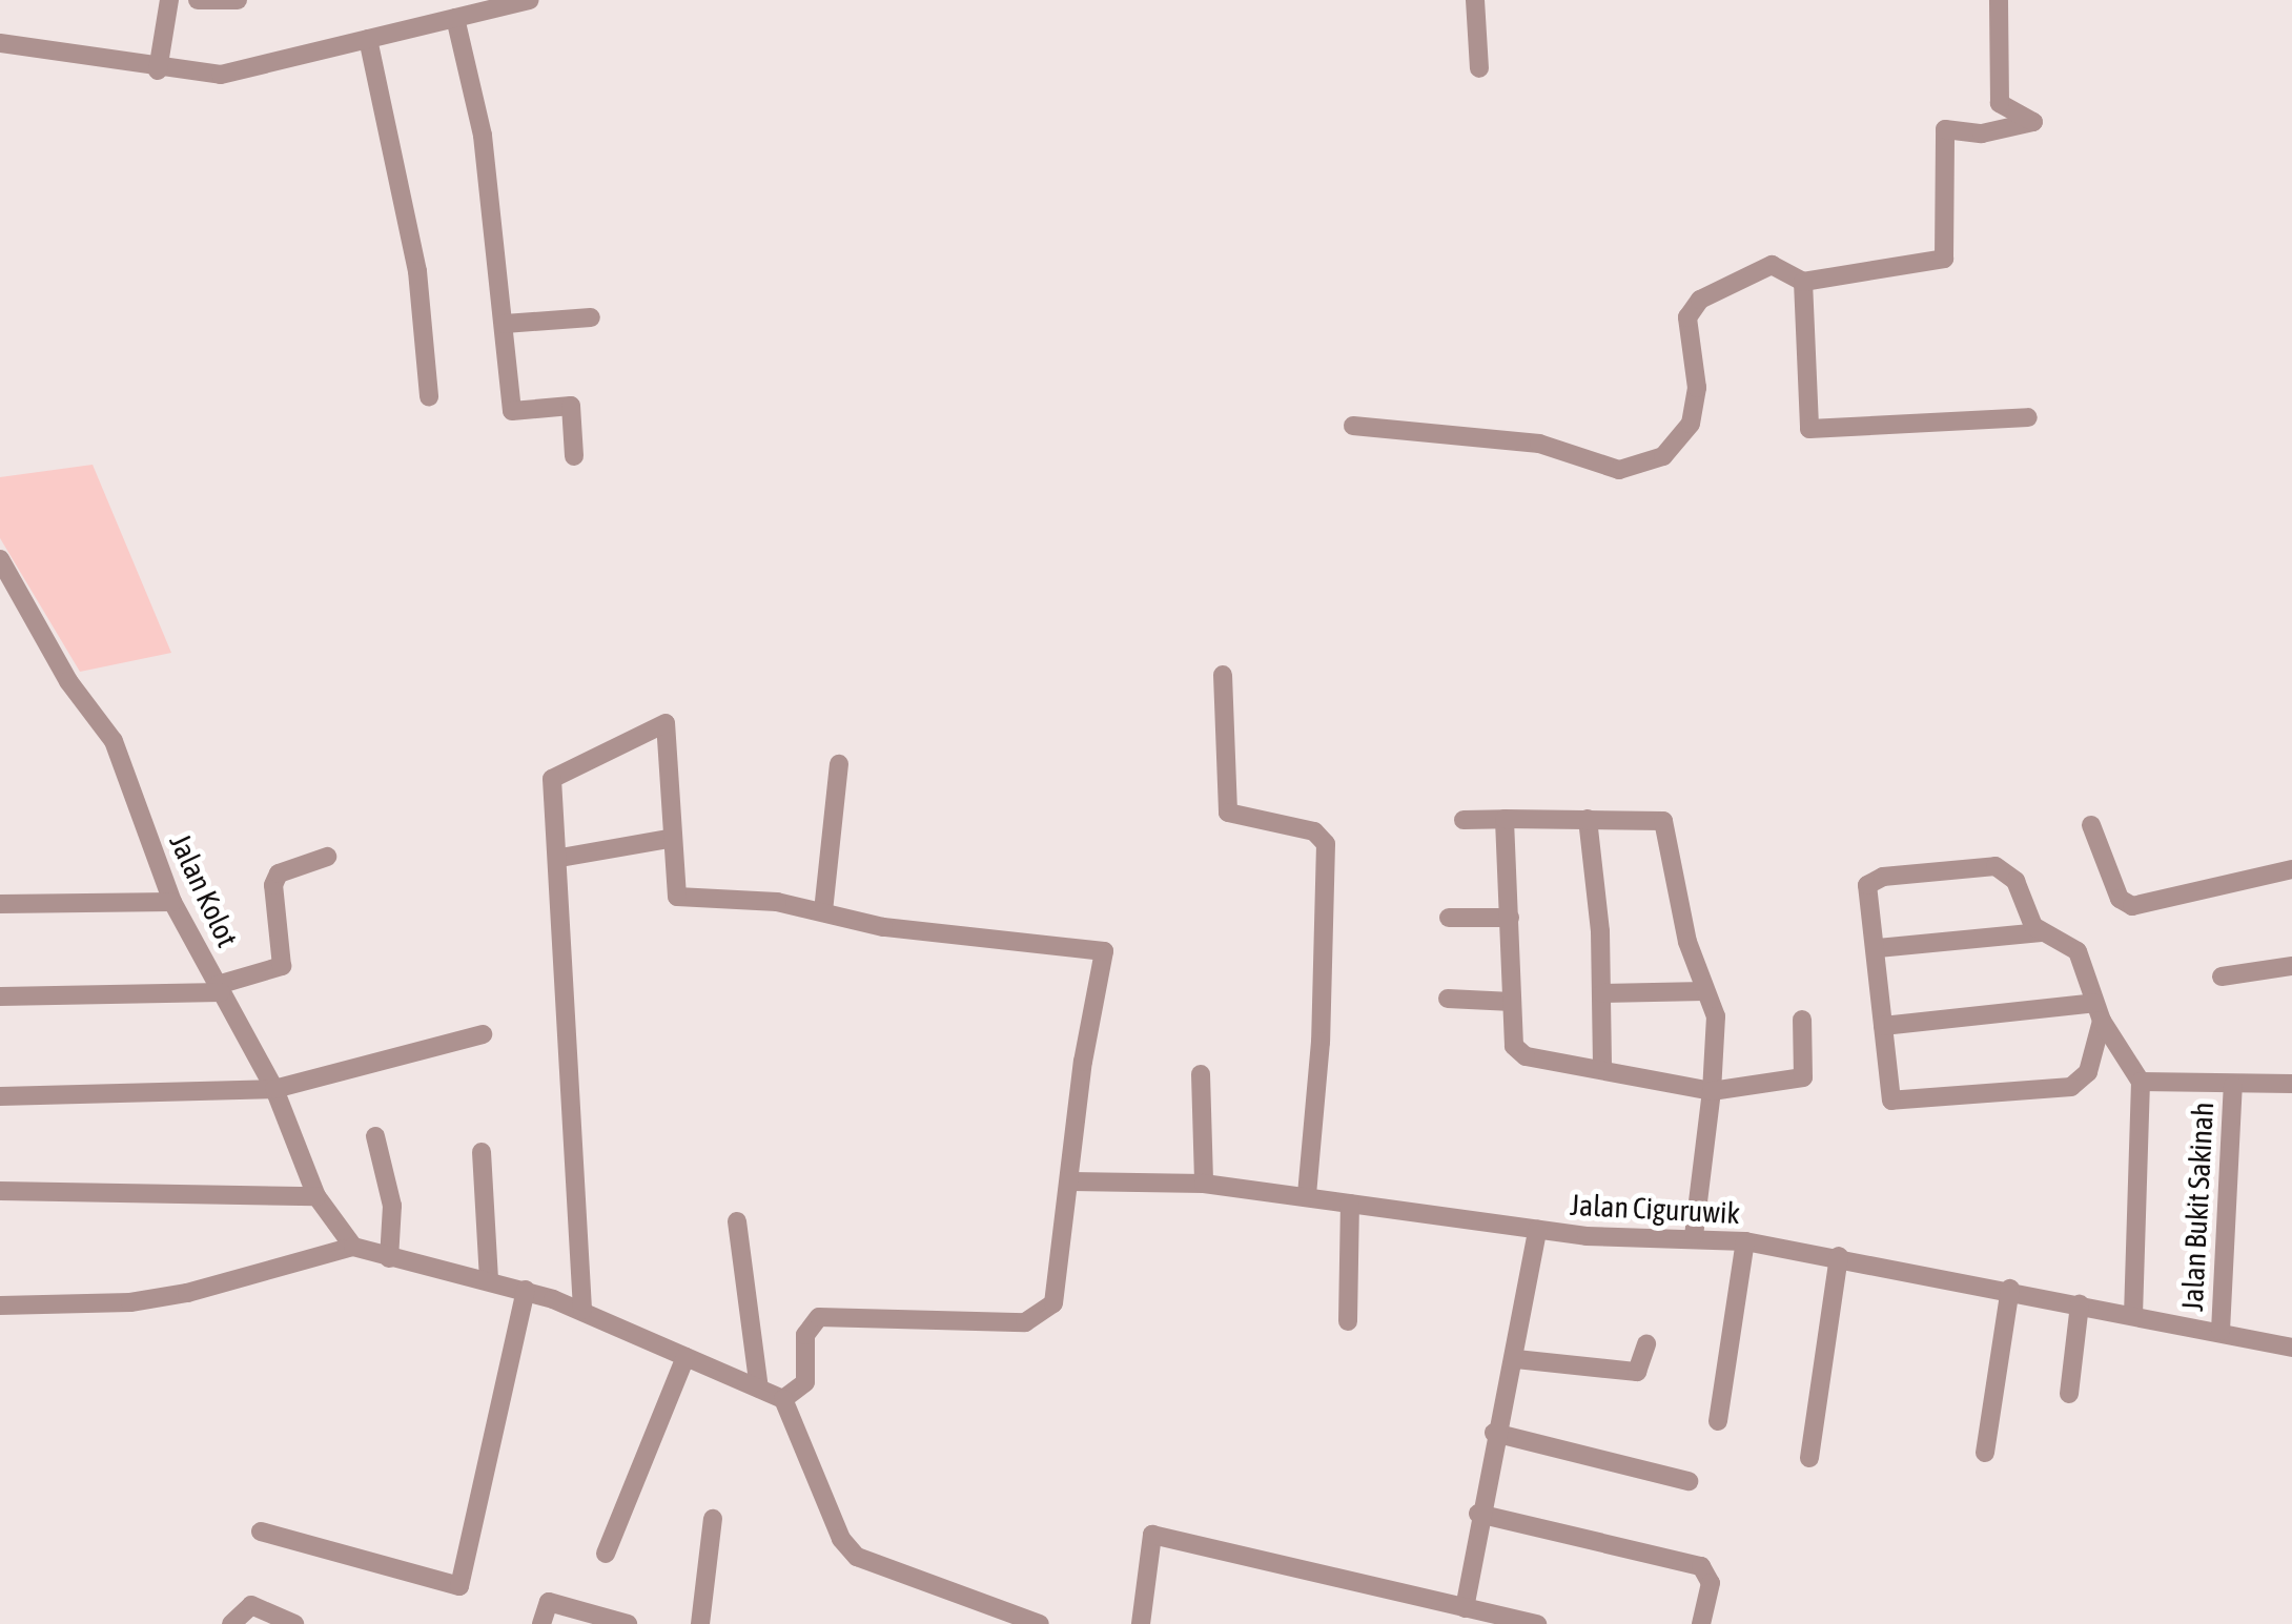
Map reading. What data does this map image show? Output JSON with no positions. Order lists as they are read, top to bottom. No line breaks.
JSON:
{"streets":{"street":["Jalan Kolot","Jalan Bukit Sakinah","Jalan Ciguruwik"]},"crossings":[["Jalan Bukit Sakinah","Jalan Ciguruwik"]]}
